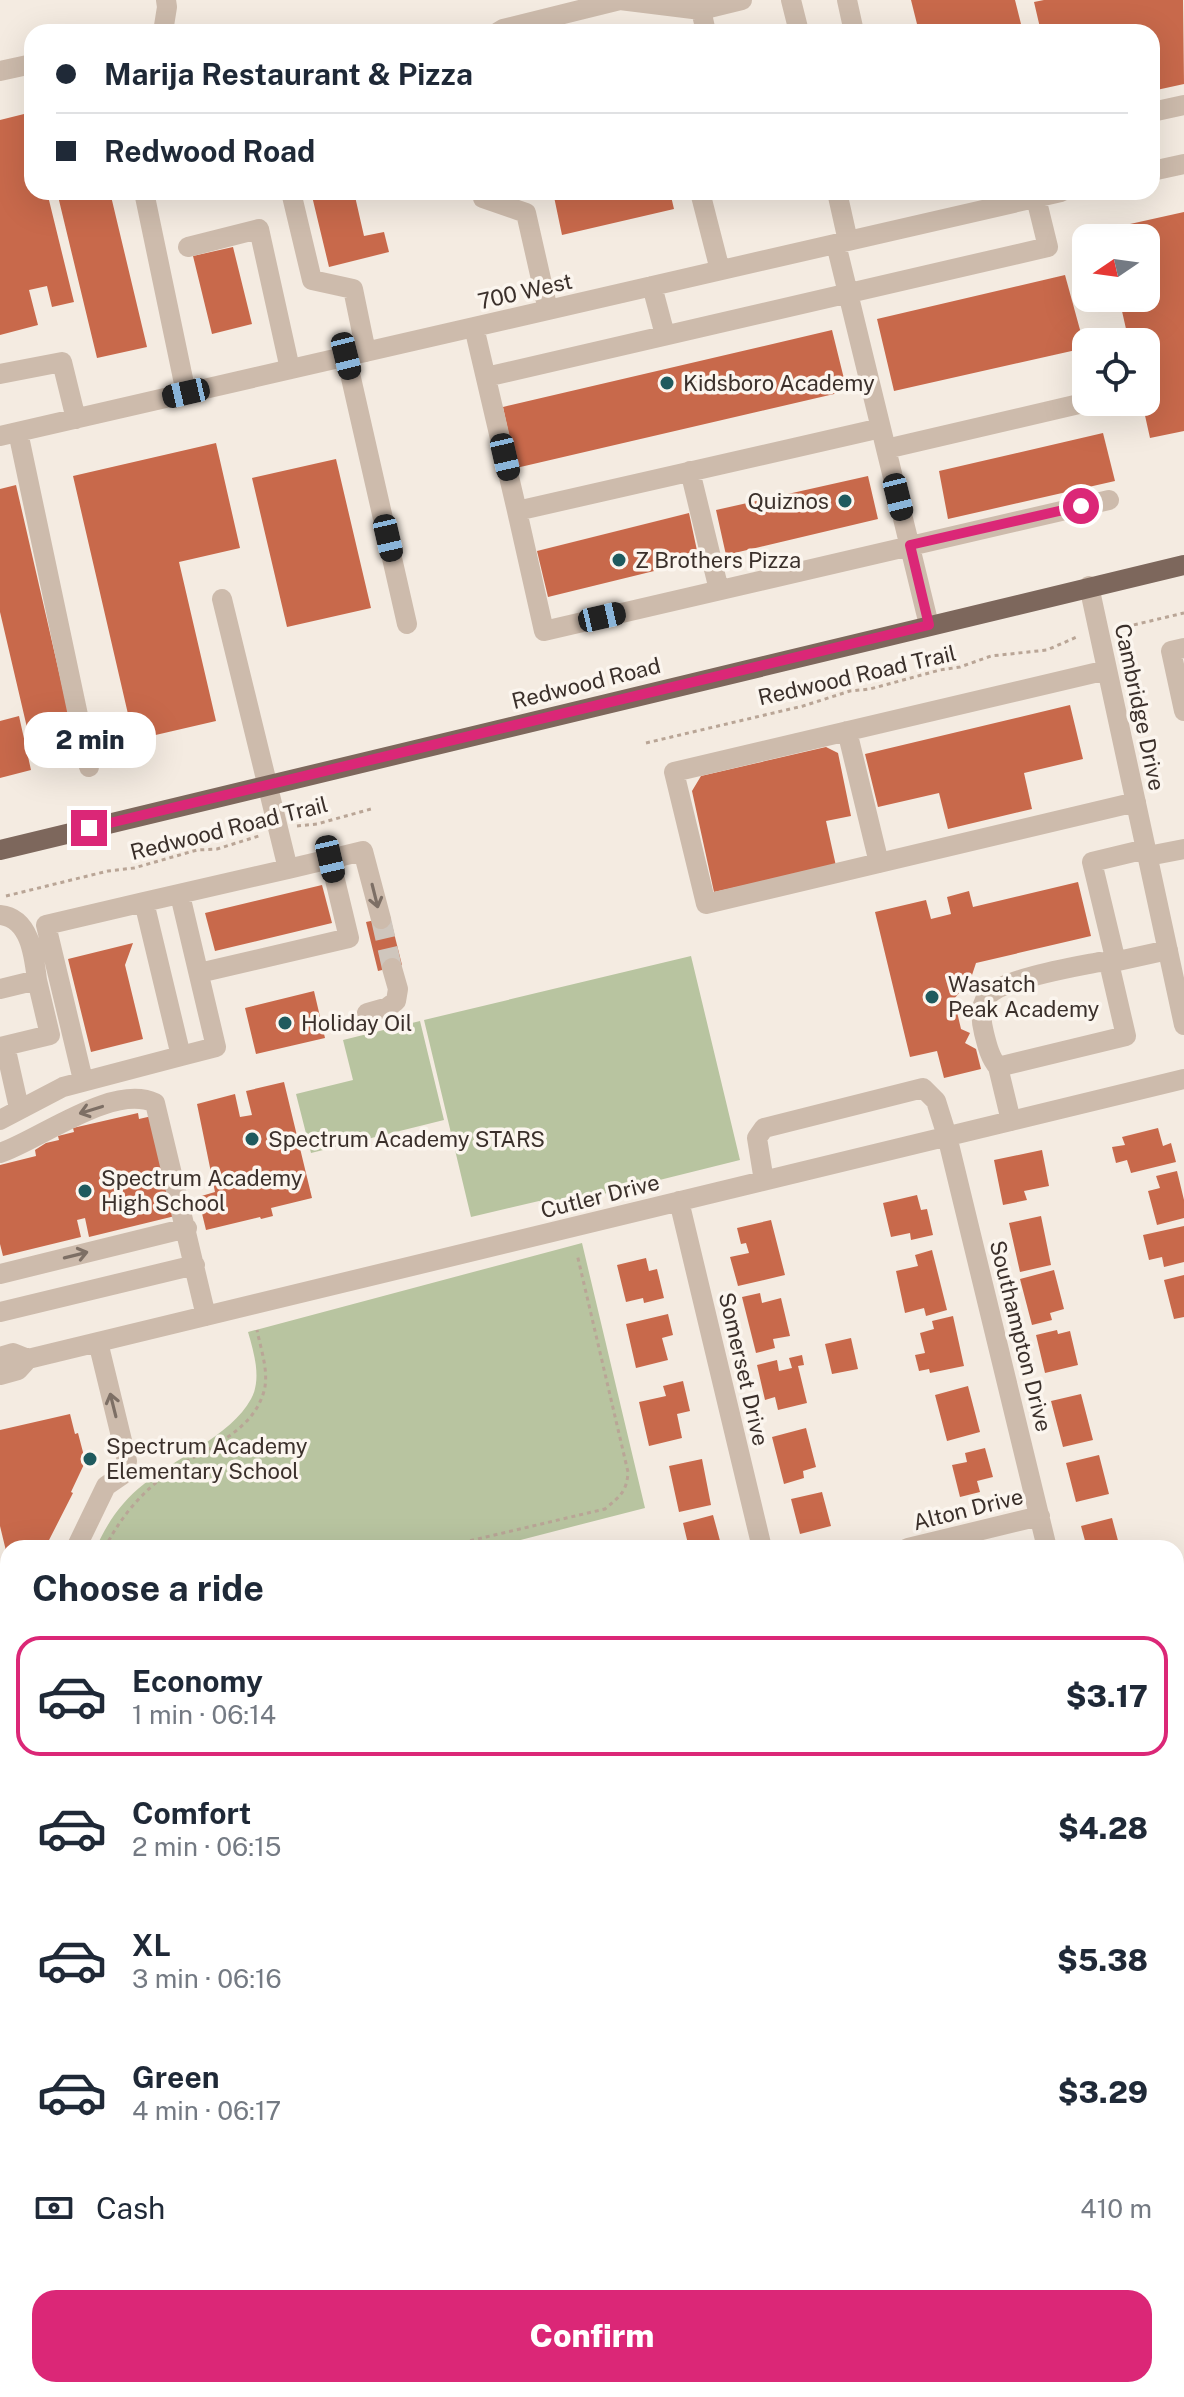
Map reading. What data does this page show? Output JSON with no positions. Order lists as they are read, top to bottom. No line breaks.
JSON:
{"streets":{"main road":["Redwood Road"],"street":["700 West","Cambridge Drive","Cutler Drive","Southampton Drive","Somerset Drive","Alton Drive"],"path":["Redwood Road Trail"]},"crossings":[["Redwood Road","Cambridge Drive"],["Cutler Drive","Southampton Drive"],["Cutler Drive","Somerset Drive"],["Southampton Drive","Alton Drive"]],"places":["Kidsboro Academy","Quiznos","Z Brothers Pizza","Wasatch Peak Academy","Holiday Oil","Spectrum Academy STARS","Spectrum Academy High School","Spectrum Academy Elementary School"],"north":"left","page":{"banner":["Marija Restaurant & Pizza","Redwood Road"],"bubble":"2 min","heading":"Choose a ride","list":[{"name":"Economy","note":"1 min · 06:14","value":"$3.17"},{"name":"Comfort","note":"2 min · 06:15","value":"$4.28"},{"name":"XL","note":"3 min · 06:16","value":"$5.38"},{"name":"Green","note":"4 min · 06:17","value":"$3.29"}],"pay":["Cash","410 m"],"buttons":"Confirm"}}
